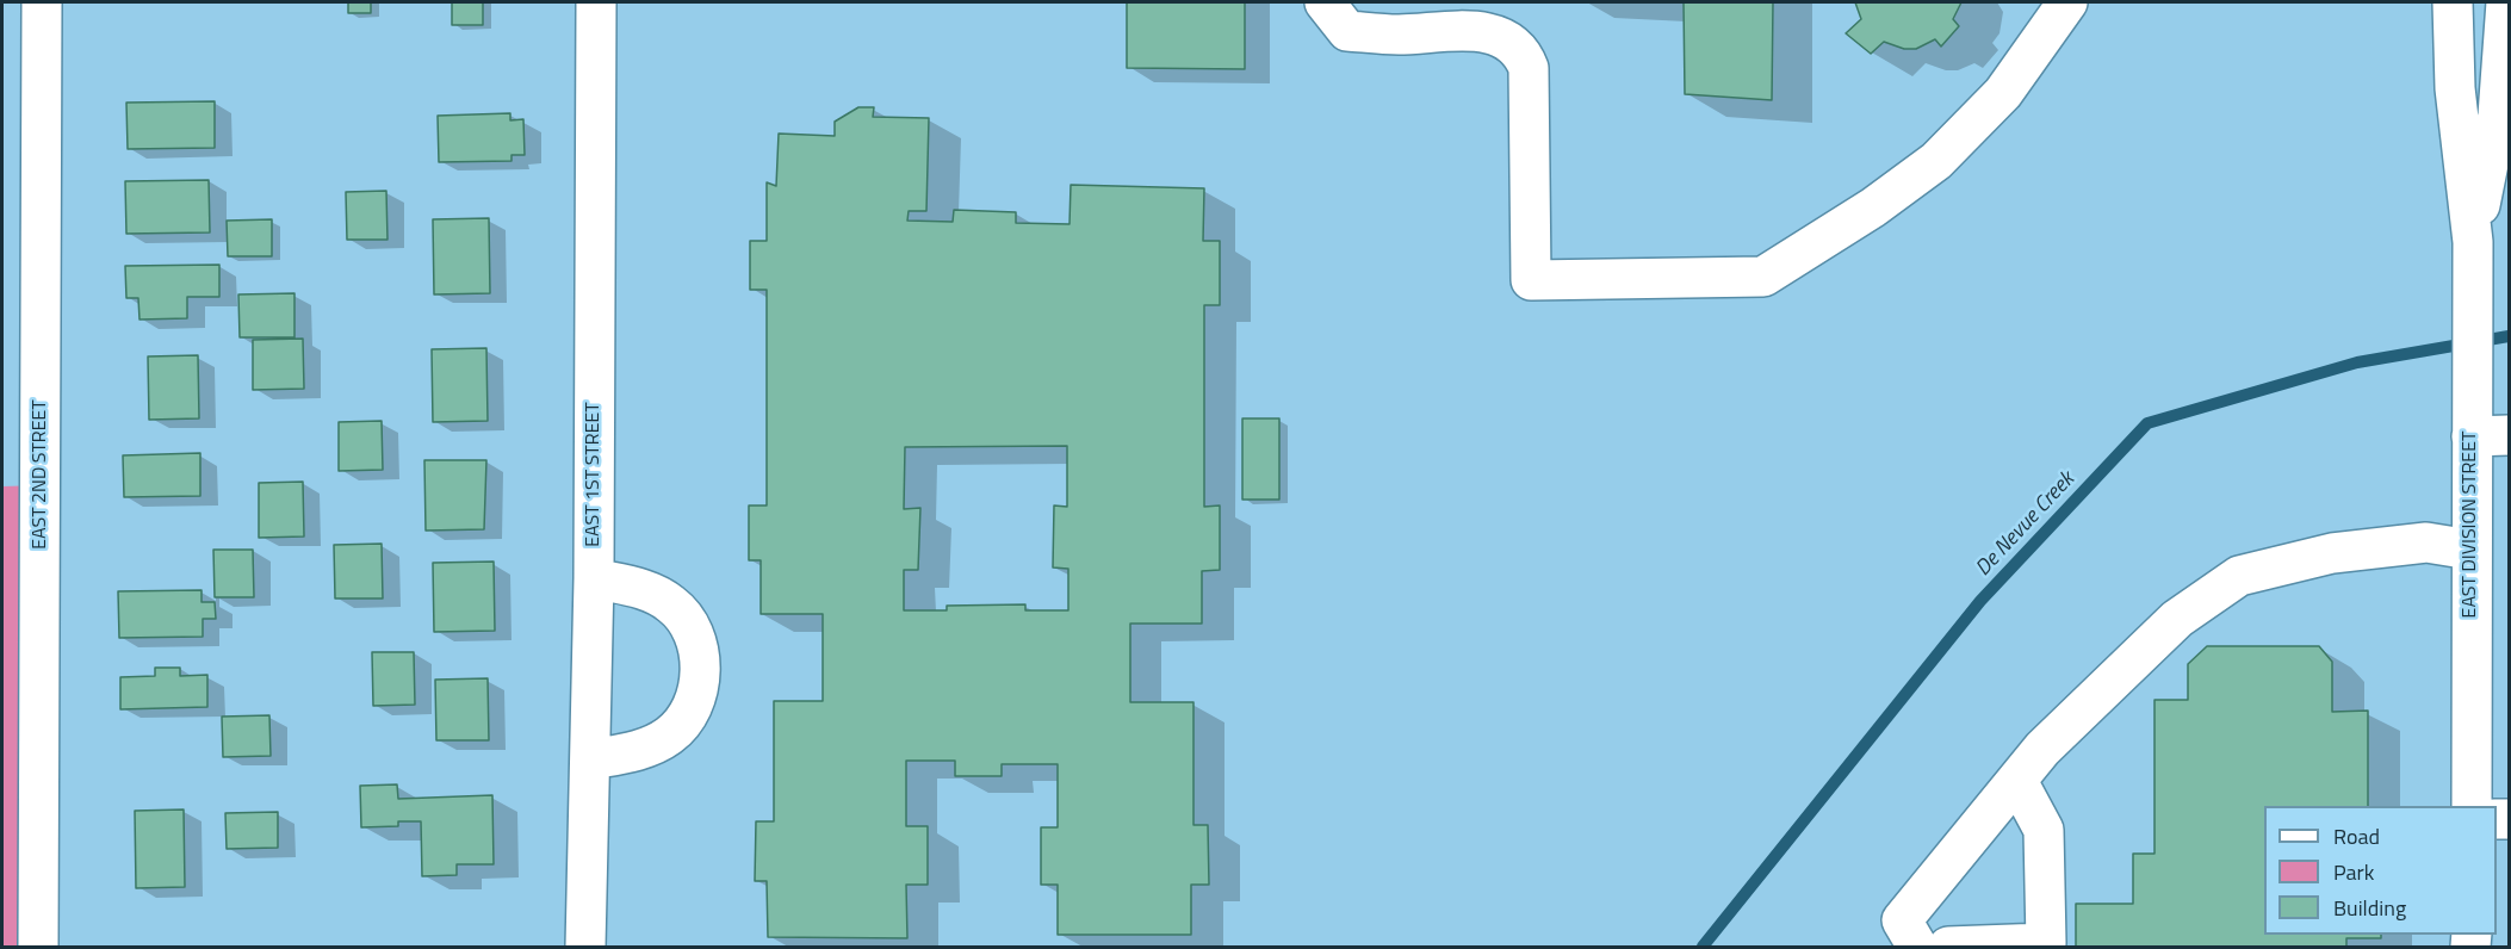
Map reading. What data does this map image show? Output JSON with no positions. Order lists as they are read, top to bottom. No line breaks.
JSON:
{"streets":{"street":["EAST 2ND STREET","EAST 1ST STREET","EAST DIVISION STREET"]},"water":["De Nevue Creek"],"legend":["Road","Park","Building"]}
